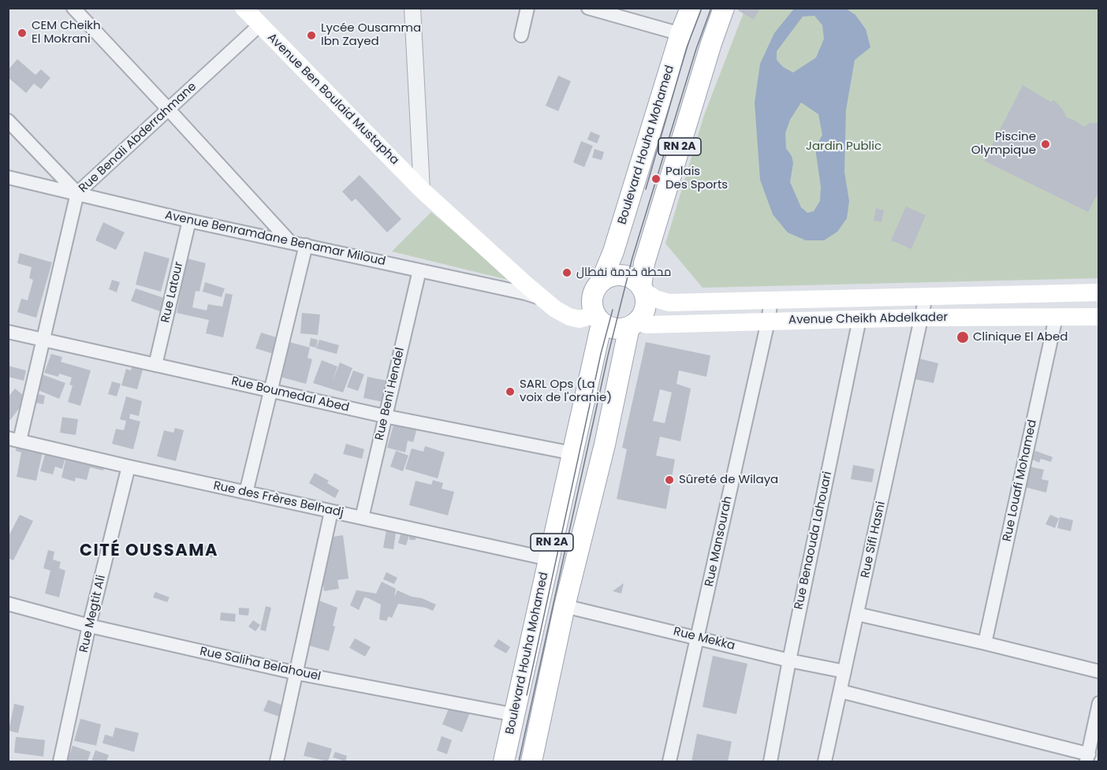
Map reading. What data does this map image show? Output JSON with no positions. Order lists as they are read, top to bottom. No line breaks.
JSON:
{"streets":{"main road":["Avenue Ben Boulaid Mustapha","Boulevard Houha Mohamed","RN 2A","Avenue Cheikh Abdelkader"],"street":["Rue Benali Abderrahmane","Avenue Benramdane Benamar Miloud","Rue Latour","Rue Beni Hendel","Rue Boumedal Abed","Rue Louafi Mohamed","Rue des Frères Belhadj","Rue Sifi Hasni","Rue Benaouda Lahouari","Rue Mansourah","Rue Megtit Ali","Rue Mekka","Rue Saliha Belahouel"]},"crossings":[["Avenue Ben Boulaid Mustapha","Rue Benali Abderrahmane"],["Avenue Ben Boulaid Mustapha","Boulevard Houha Mohamed"],["Avenue Ben Boulaid Mustapha","RN 2A"],["Avenue Ben Boulaid Mustapha","Avenue Benramdane Benamar Miloud"],["Avenue Ben Boulaid Mustapha","Avenue Cheikh Abdelkader"],["Rue Benali Abderrahmane","Avenue Benramdane Benamar Miloud"],["Rue Benali Abderrahmane","Rue Boumedal Abed"],["Rue Benali Abderrahmane","Rue des Frères Belhadj"],["Boulevard Houha Mohamed","RN 2A"],["Boulevard Houha Mohamed","Avenue Cheikh Abdelkader"],["Boulevard Houha Mohamed","Rue Boumedal Abed"],["Boulevard Houha Mohamed","Rue des Frères Belhadj"],["Boulevard Houha Mohamed","Rue Saliha Belahouel"],["RN 2A","Avenue Cheikh Abdelkader"],["RN 2A","Rue Mekka"],["Avenue Benramdane Benamar Miloud","Rue Latour"],["Avenue Benramdane Benamar Miloud","Rue Beni Hendel"],["Rue Latour","Rue Boumedal Abed"],["Avenue Cheikh Abdelkader","Rue Louafi Mohamed"],["Avenue Cheikh Abdelkader","Rue Sifi Hasni"],["Avenue Cheikh Abdelkader","Rue Benaouda Lahouari"],["Avenue Cheikh Abdelkader","Rue Mansourah"],["Rue Beni Hendel","Rue Boumedal Abed"],["Rue Beni Hendel","Rue des Frères Belhadj"],["Rue des Frères Belhadj","Rue Megtit Ali"],["Rue Sifi Hasni","Rue Mekka"],["Rue Benaouda Lahouari","Rue Mekka"],["Rue Mansourah","Rue Mekka"],["Rue Megtit Ali","Rue Saliha Belahouel"]],"districts":["CITÉ OUSSAMA"],"parks":["Jardin Public"],"places":["CEM Cheikh El Mokrani","Lycée Ousamma Ibn Zayed","Piscine Olympique","Palais Des Sports","محطة خدمة نفطال","Clinique El Abed","SARL Ops (La voix de l'oranie)","Sûreté de Wilaya"]}
